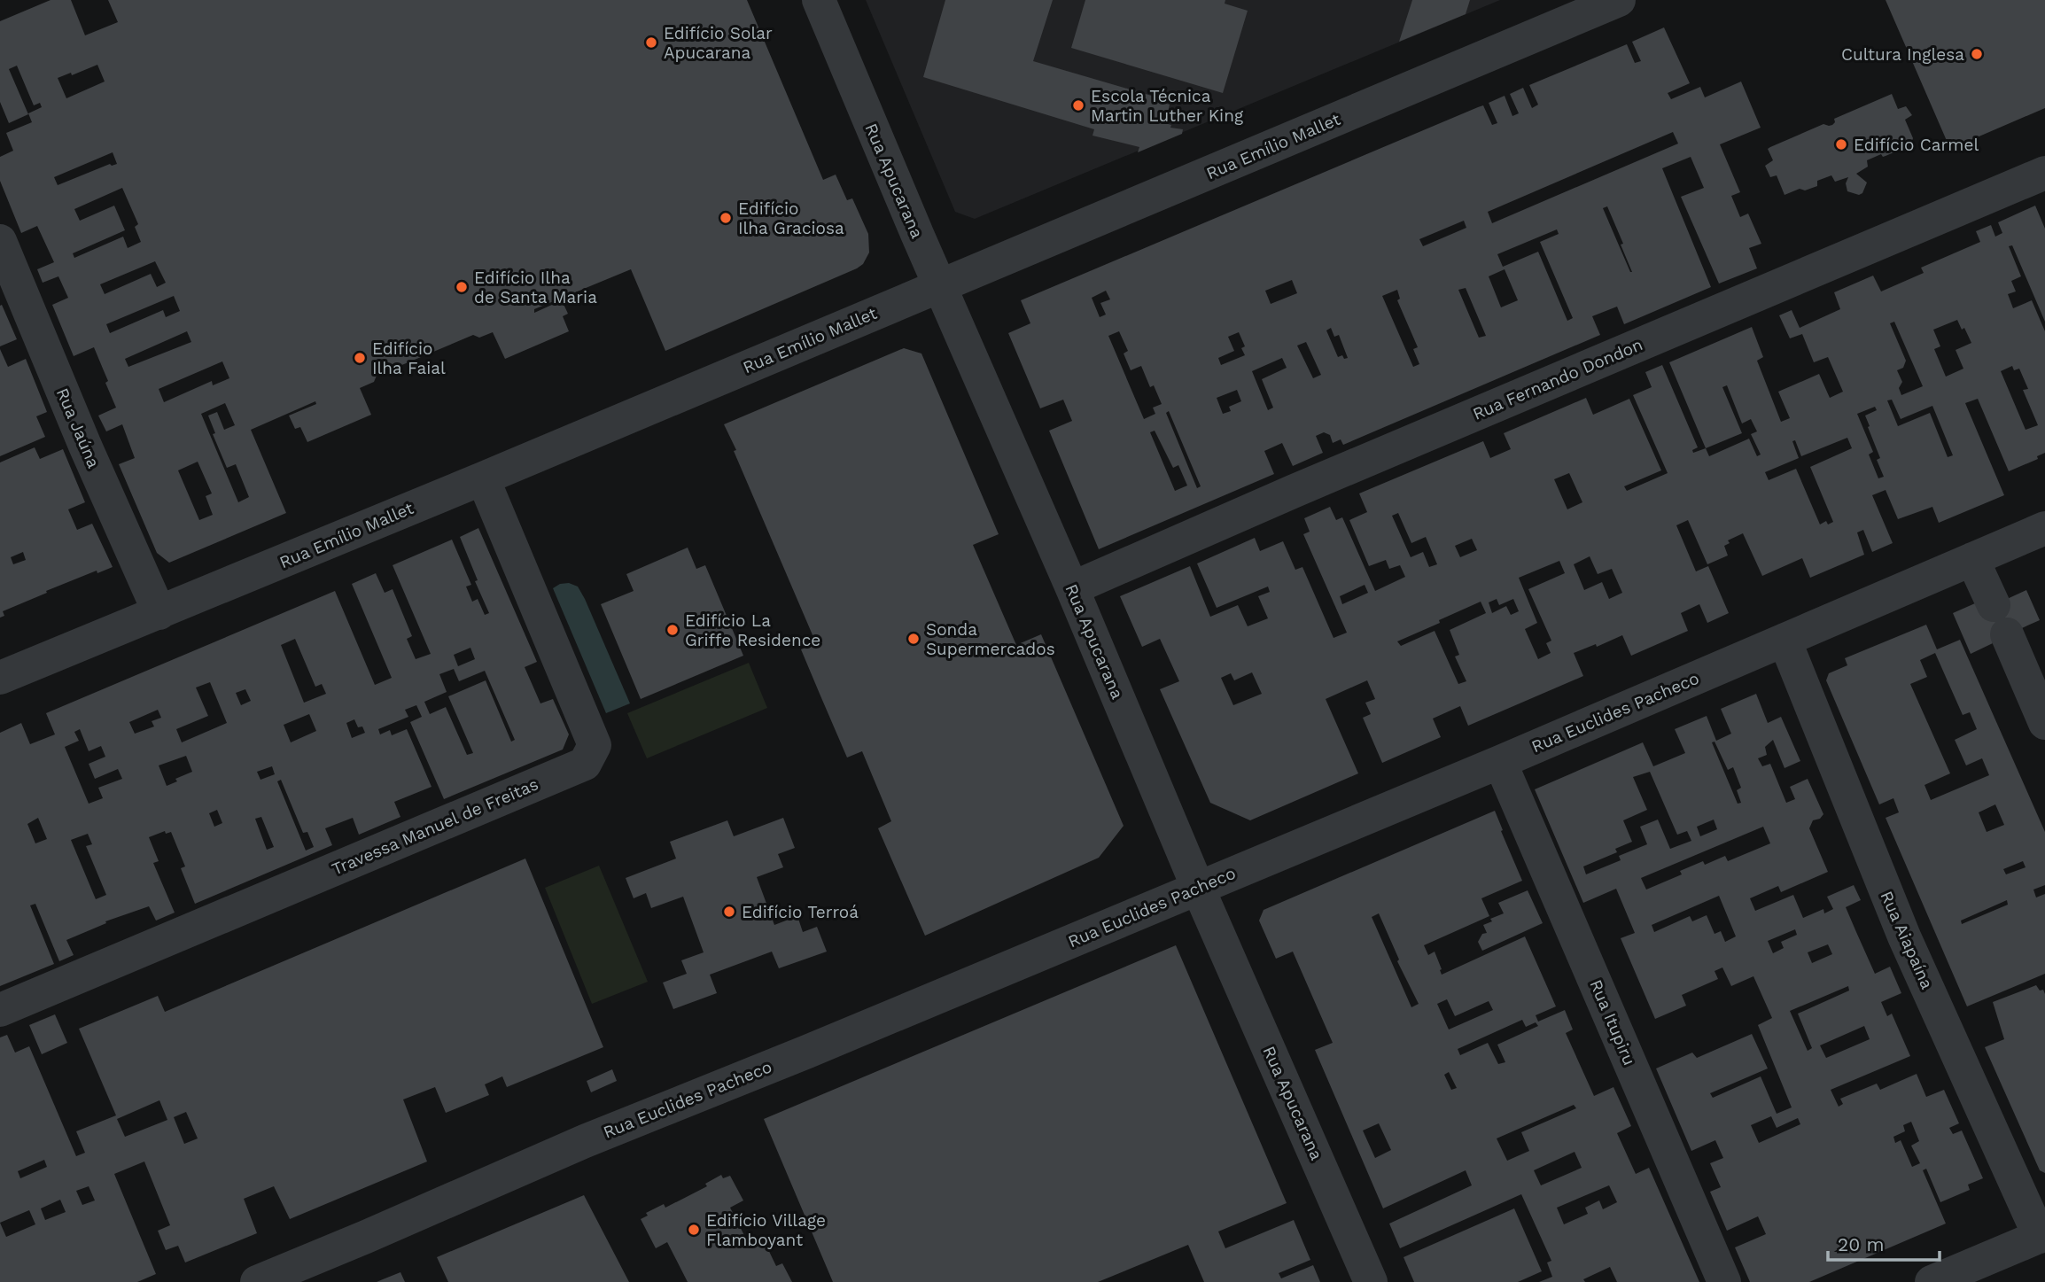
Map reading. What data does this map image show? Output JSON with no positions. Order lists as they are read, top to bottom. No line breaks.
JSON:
{"streets":{"street":["Rua Emílio Mallet","Rua Apucarana","Rua Fernando Dondon","Rua Jaúna","Rua Euclides Pacheco","Travessa Manuel de Freitas","Rua Aiapaína","Rua Itupiru"]},"crossings":[["Rua Emílio Mallet","Rua Apucarana"],["Rua Emílio Mallet","Rua Jaúna"],["Rua Emílio Mallet","Travessa Manuel de Freitas"],["Rua Apucarana","Rua Fernando Dondon"],["Rua Apucarana","Rua Euclides Pacheco"],["Rua Euclides Pacheco","Rua Aiapaína"],["Rua Euclides Pacheco","Rua Itupiru"]],"places":["Edifício Solar Apucarana","Cultura Inglesa","Escola Técnica Martin Luther King","Edifício Carmel","Edifício Ilha Graciosa","Edifício Ilha de Santa Maria","Edifício Ilha Faial","Edifício La Griffe Residence","Sonda Supermercados","Edifício Terroá","Edifício Village Flamboyant"],"scale_bar":"20 m"}
